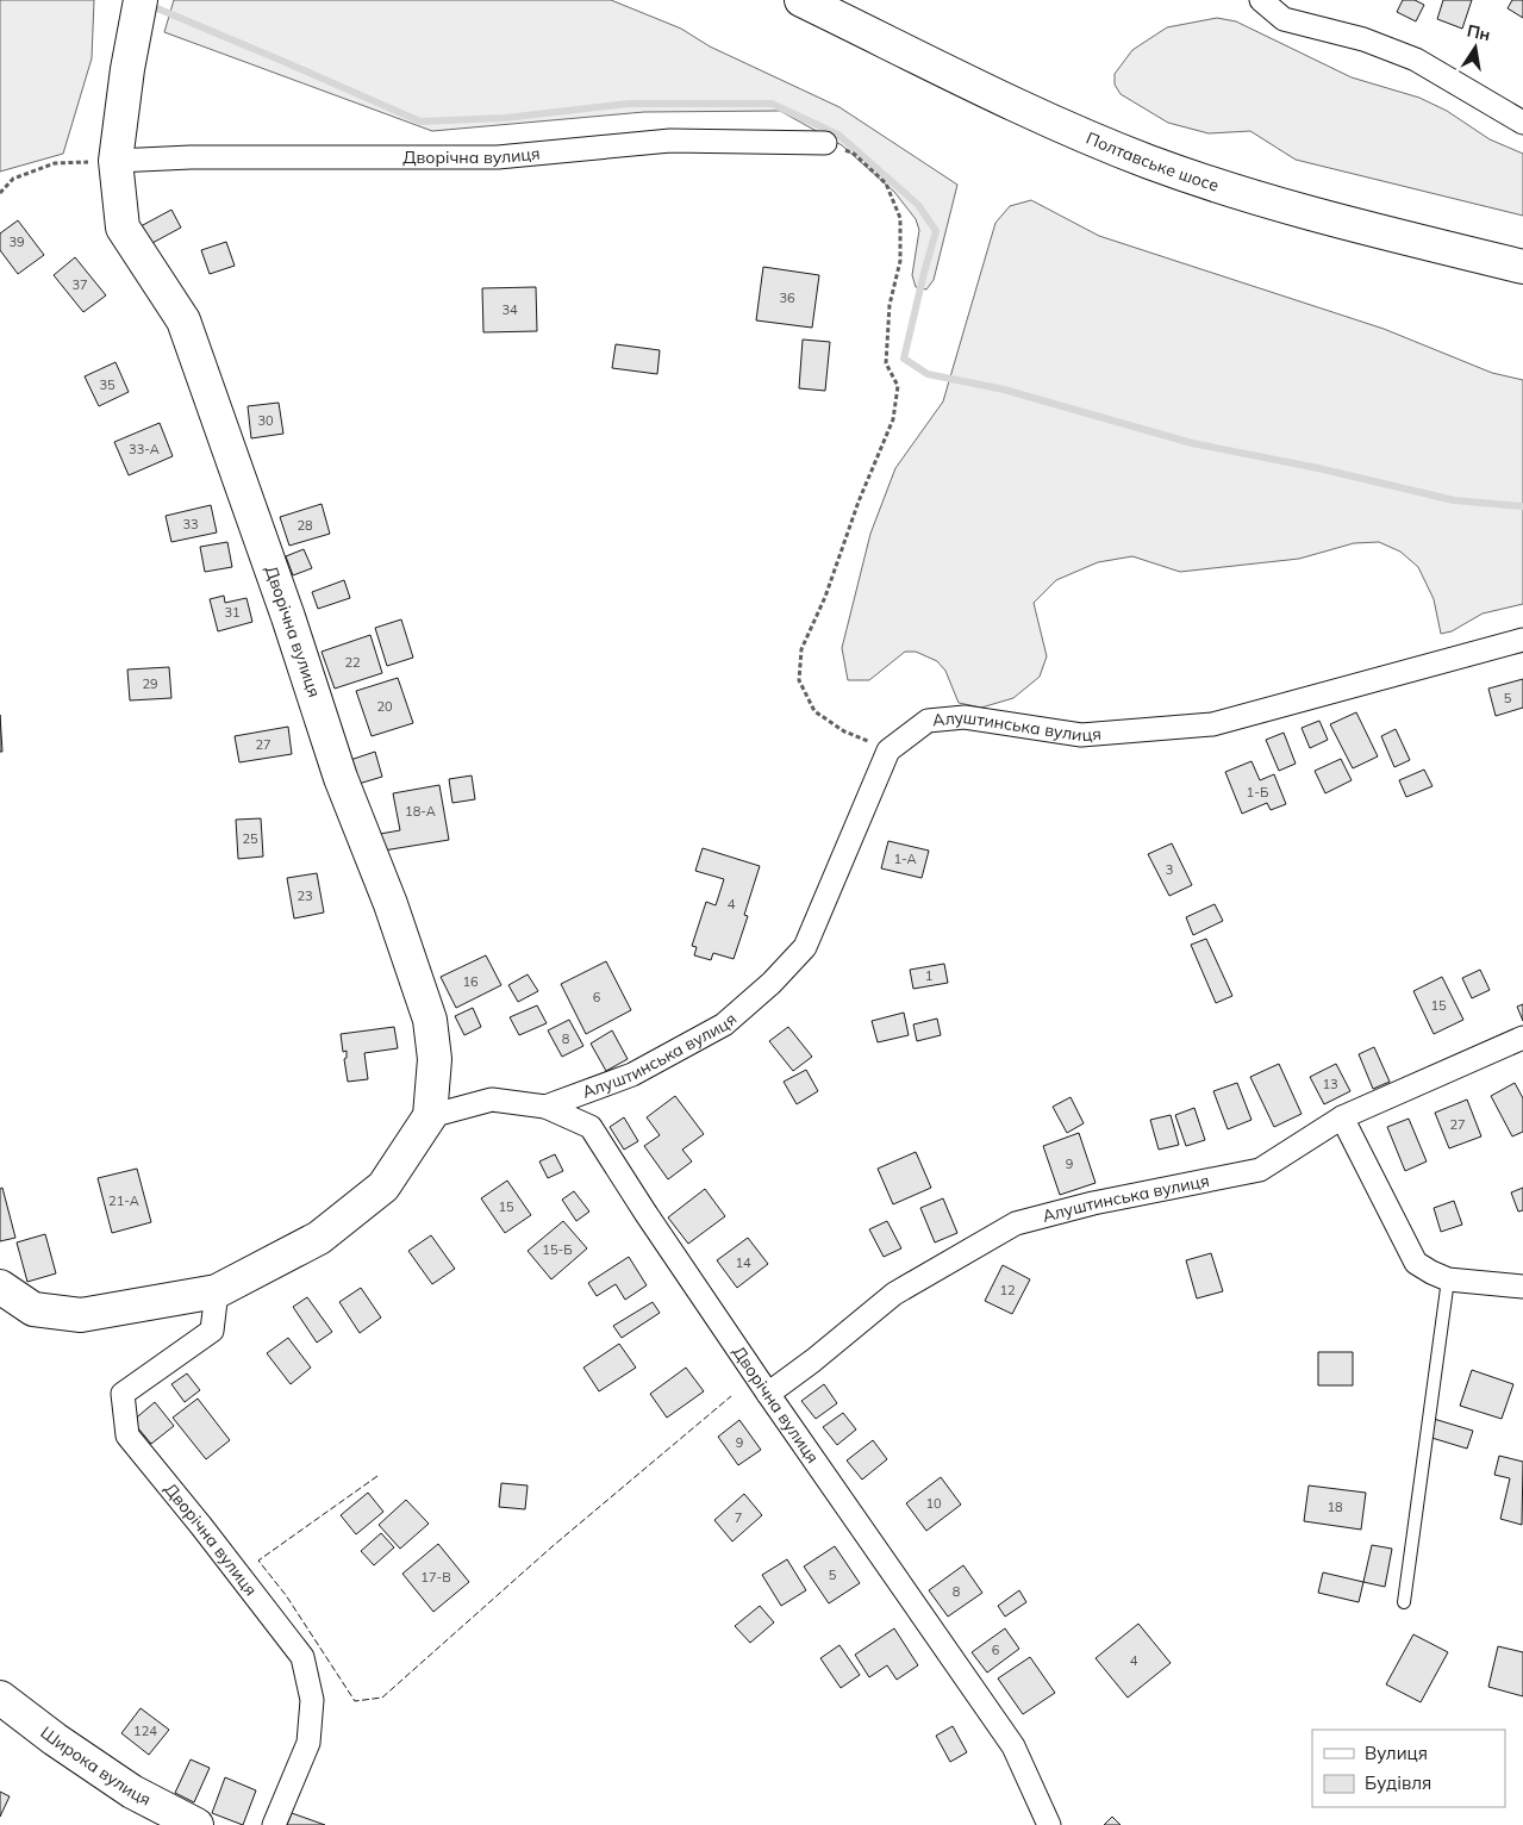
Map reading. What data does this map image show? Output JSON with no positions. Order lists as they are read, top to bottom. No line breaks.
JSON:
{"streets":{"street":["Дворічна вулиця","Полтавське шосе","Алуштинська вулиця","Широка вулиця"]},"crossings":[["Дворічна вулиця","Алуштинська вулиця"]],"house_numbers":["39","37","36","34","35","30","33-А","33","28","31","22","29","5","20","27","1-Б","18-А","25","1-А","3","23","4","1","16","6","15","8","13","27","9","21-А","15","15-Б","14","12","9","10","18","7","5","17-В","8","6","4","124"],"legend":["Вулиця","Будівля"],"north":"top"}
